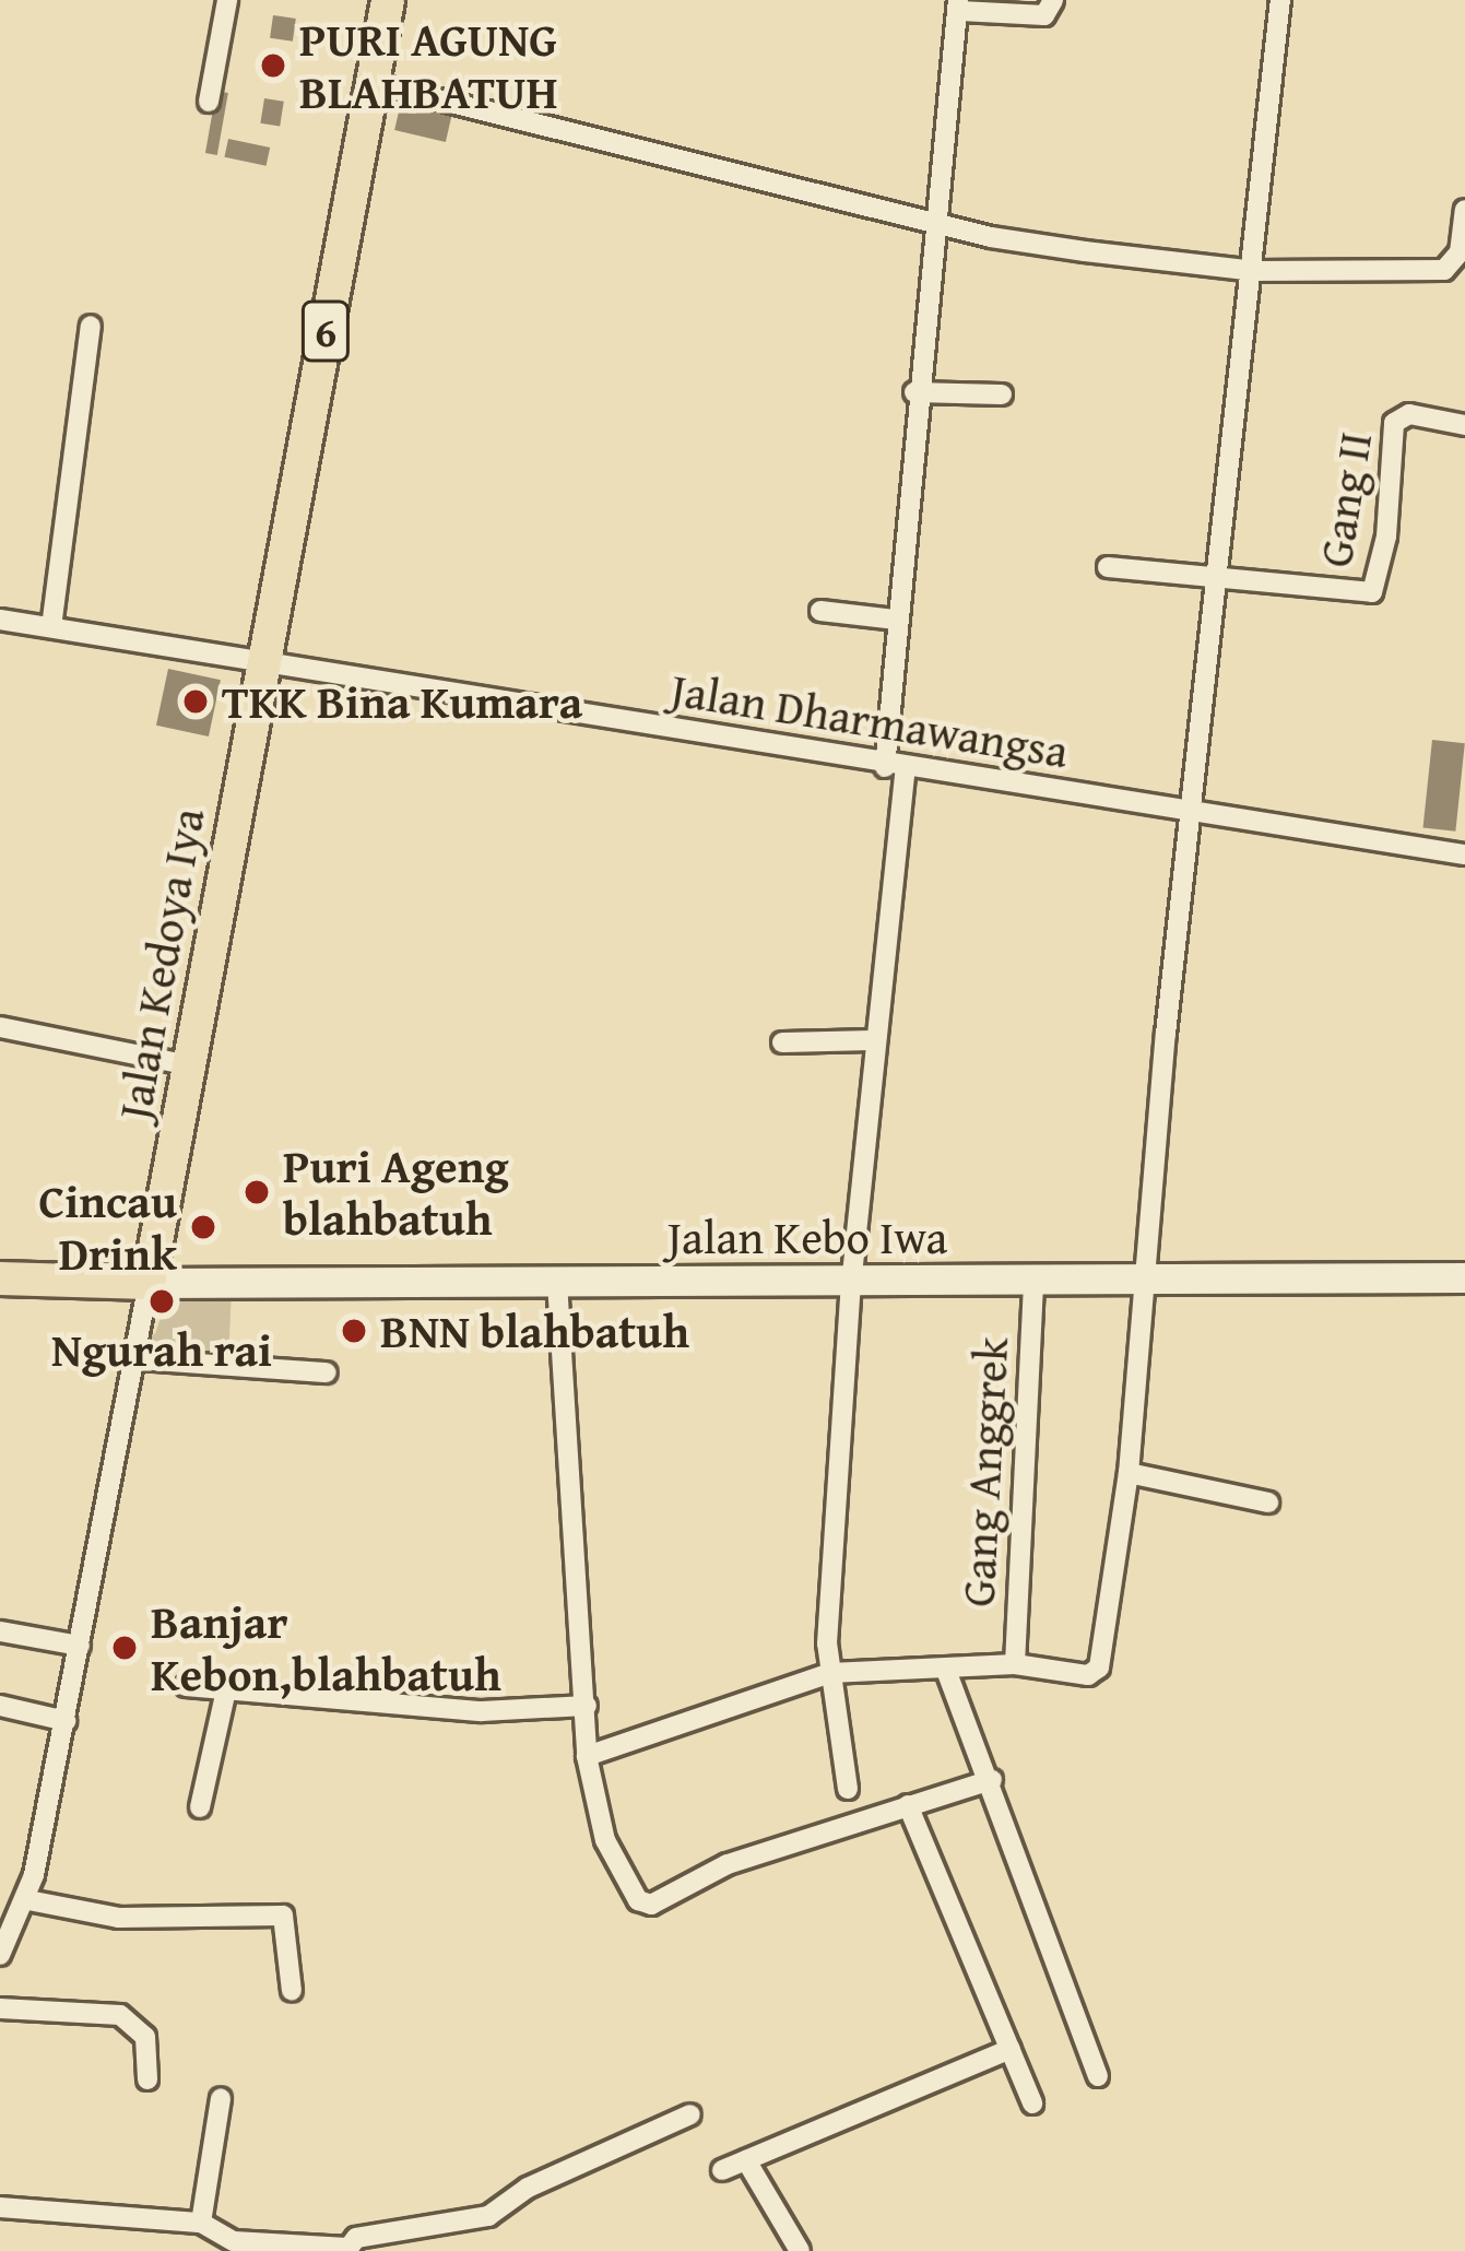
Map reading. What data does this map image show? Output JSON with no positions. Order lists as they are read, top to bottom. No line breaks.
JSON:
{"streets":{"highway":["6","Jalan Kedoya Iya"],"main road":["Jalan Kebo Iwa"],"street":["Gang II","Jalan Dharmawangsa","Gang Anggrek"]},"crossings":[["6","Jalan Dharmawangsa"],["6","Jalan Kedoya Iya"],["Jalan Dharmawangsa","Jalan Kedoya Iya"],["Jalan Kedoya Iya","Jalan Kebo Iwa"],["Jalan Kebo Iwa","Gang Anggrek"]],"places":["PURI AGUNG BLAHBATUH","TKK Bina Kumara","Puri Ageng blahbatuh","Cincau Drink","Ngurah rai","BNN blahbatuh","Banjar Kebon,blahbatuh"]}
